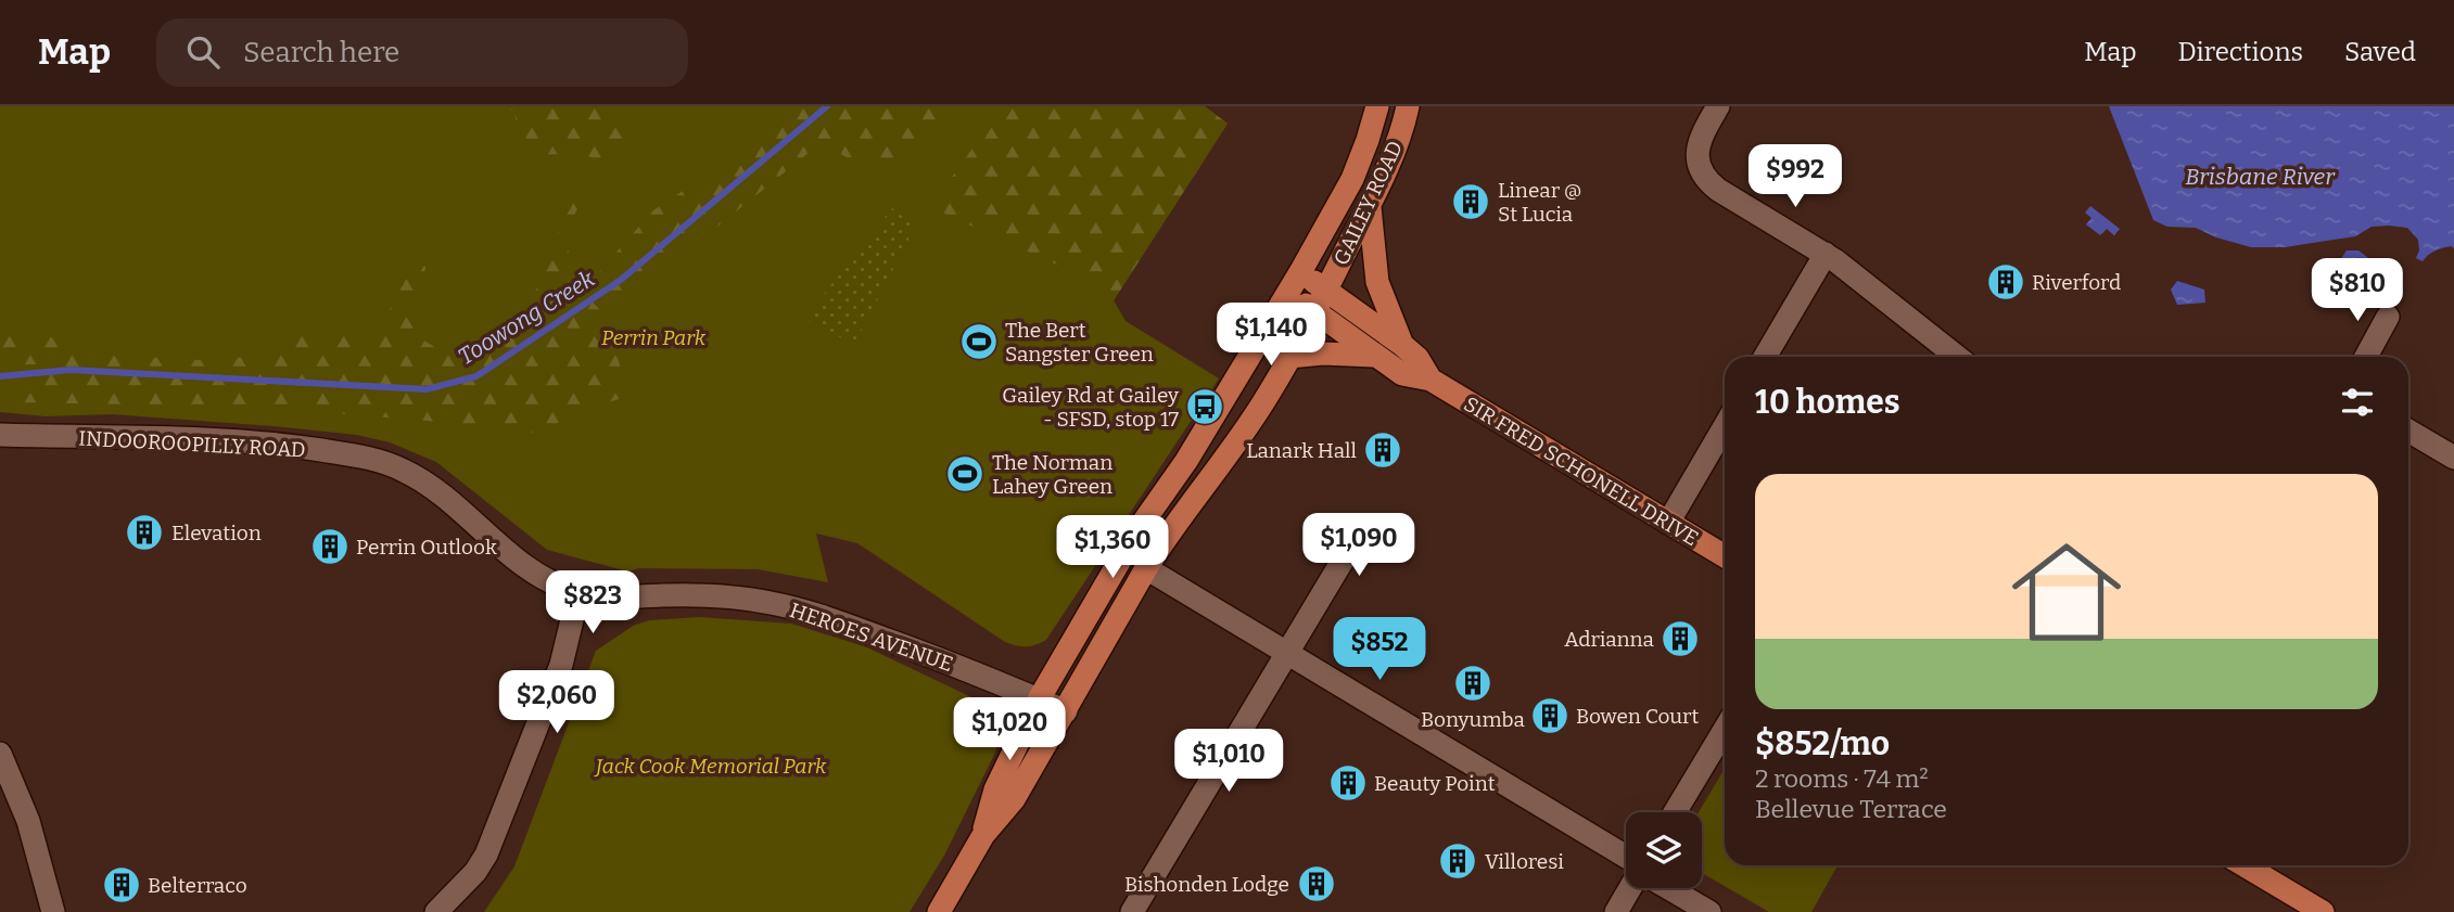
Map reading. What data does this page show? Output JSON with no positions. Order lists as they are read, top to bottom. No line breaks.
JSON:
{"streets":{"main road":["GAILEY ROAD","SIR FRED SCHONELL DRIVE"],"street":["INDOOROOPILLY ROAD","HEROES AVENUE"]},"crossings":[["GAILEY ROAD","SIR FRED SCHONELL DRIVE"],["GAILEY ROAD","HEROES AVENUE"],["INDOOROOPILLY ROAD","HEROES AVENUE"]],"water":["Brisbane River","Toowong Creek"],"parks":["Perrin Park","Jack Cook Memorial Park"],"places":{"building":["Linear @ St Lucia","Riverford","Lanark Hall","Elevation","Perrin Outlook","Adrianna","Bonyumba","Bowen Court","Beauty Point","Villoresi","Bishonden Lodge","Belterraco"],"sports":["The Bert Sangster Green","The Norman Lahey Green"],"bus stop":["Gailey Rd at Gailey - SFSD, stop 17"]},"page":{"header":"Map","search":"Search here","nav":["Map","Directions","Saved"],"price":["$992","$810","$1,140","$1,090","$1,360","$823","$852","$2,060","$1,020","$1,010"],"heading":"10 homes","list":[{"name":"$852/mo","note":"2 rooms · 74 m² · Bellevue Terrace"}]}}
